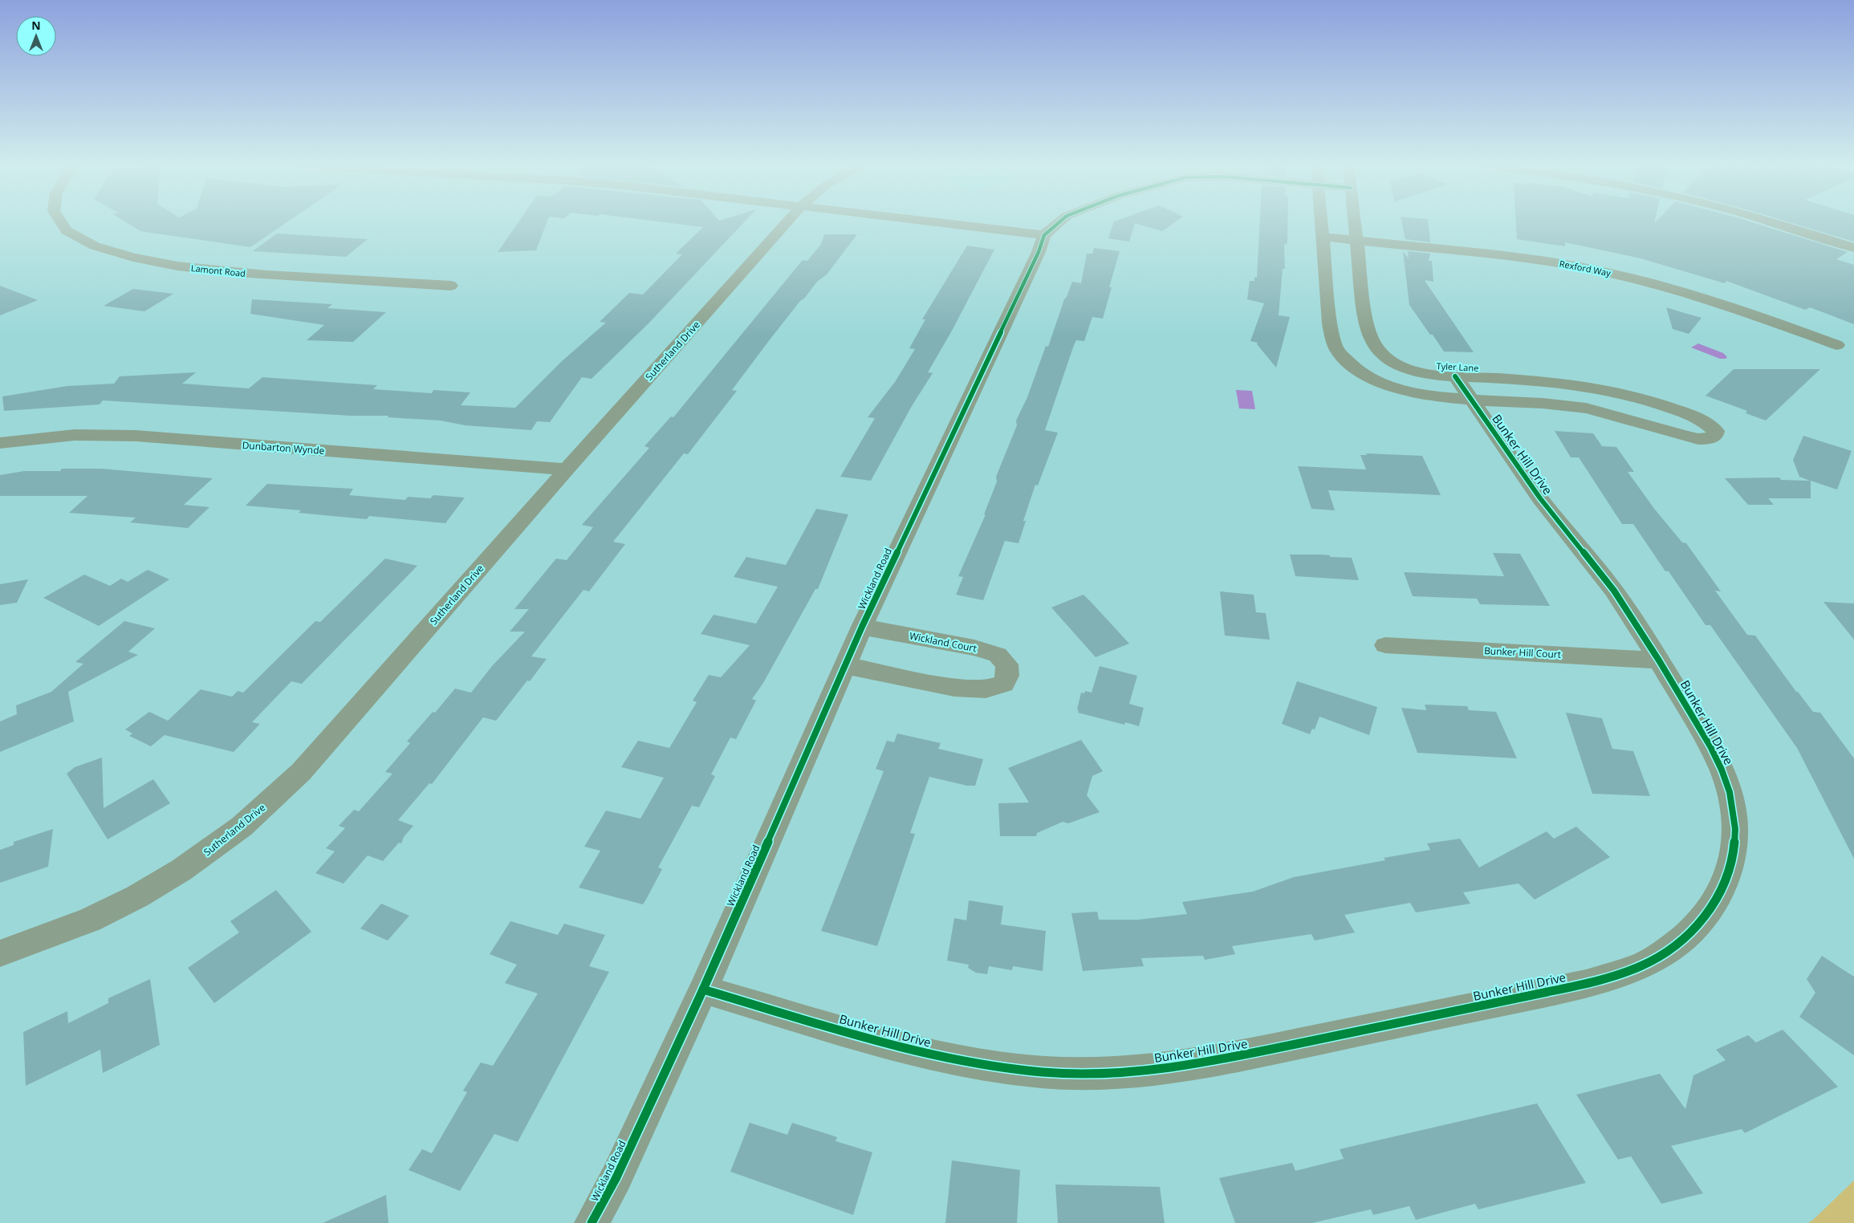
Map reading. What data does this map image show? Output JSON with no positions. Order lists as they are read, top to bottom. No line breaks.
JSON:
{"streets":{"street":["Rexford Way","Lamont Road","Sutherland Drive","Tyler Lane","Dunbarton Wynde","Bunker Hill Drive","Wickland Road","Wickland Court","Bunker Hill Court"]},"crossings":[["Rexford Way","Tyler Lane"],["Sutherland Drive","Dunbarton Wynde"],["Tyler Lane","Bunker Hill Drive"],["Bunker Hill Drive","Wickland Road"],["Bunker Hill Drive","Bunker Hill Court"],["Wickland Road","Wickland Court"]],"north":"top"}
